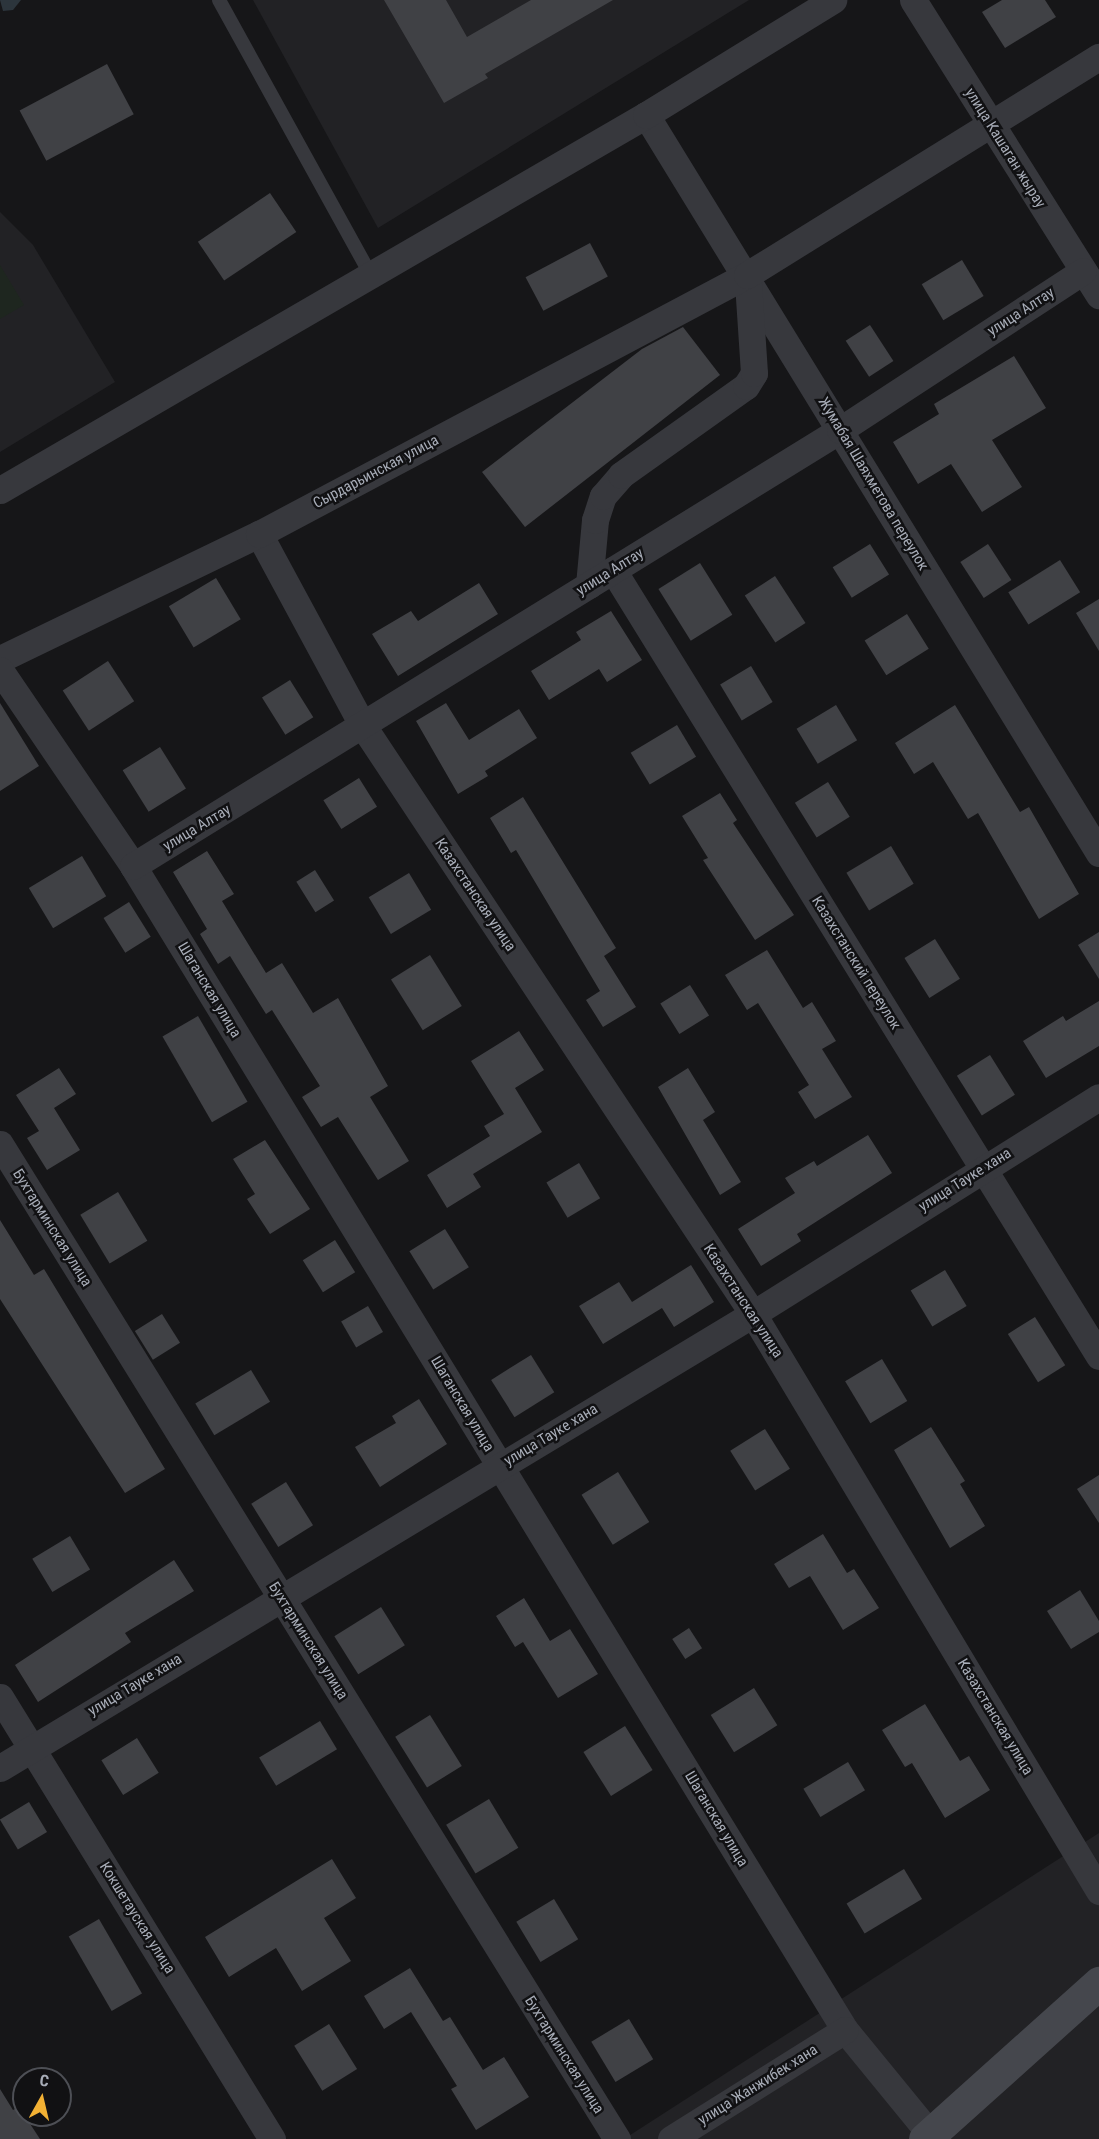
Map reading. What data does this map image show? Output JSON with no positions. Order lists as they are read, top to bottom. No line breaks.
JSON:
{"streets":{"street":["улица Кашаган жырау","улица Алтау","Сырдарьинская улица","Жумабая Шаяхметова переулок","Казахстанская улица","Казахстанский переулок","Шаганская улица","улица Тауке хана","Бухтарминская улица","Кокшетауская улица","улица Жанжибек хана"]},"crossings":[["улица Кашаган жырау","улица Алтау"],["улица Алтау","Жумабая Шаяхметова переулок"],["улица Алтау","Казахстанская улица"],["улица Алтау","Казахстанский переулок"],["улица Алтау","Шаганская улица"],["Сырдарьинская улица","Жумабая Шаяхметова переулок"],["Сырдарьинская улица","Казахстанская улица"],["Казахстанская улица","улица Тауке хана"],["Казахстанский переулок","улица Тауке хана"],["Шаганская улица","улица Тауке хана"],["Шаганская улица","улица Жанжибек хана"],["улица Тауке хана","Бухтарминская улица"],["улица Тауке хана","Кокшетауская улица"]],"north":"top"}
